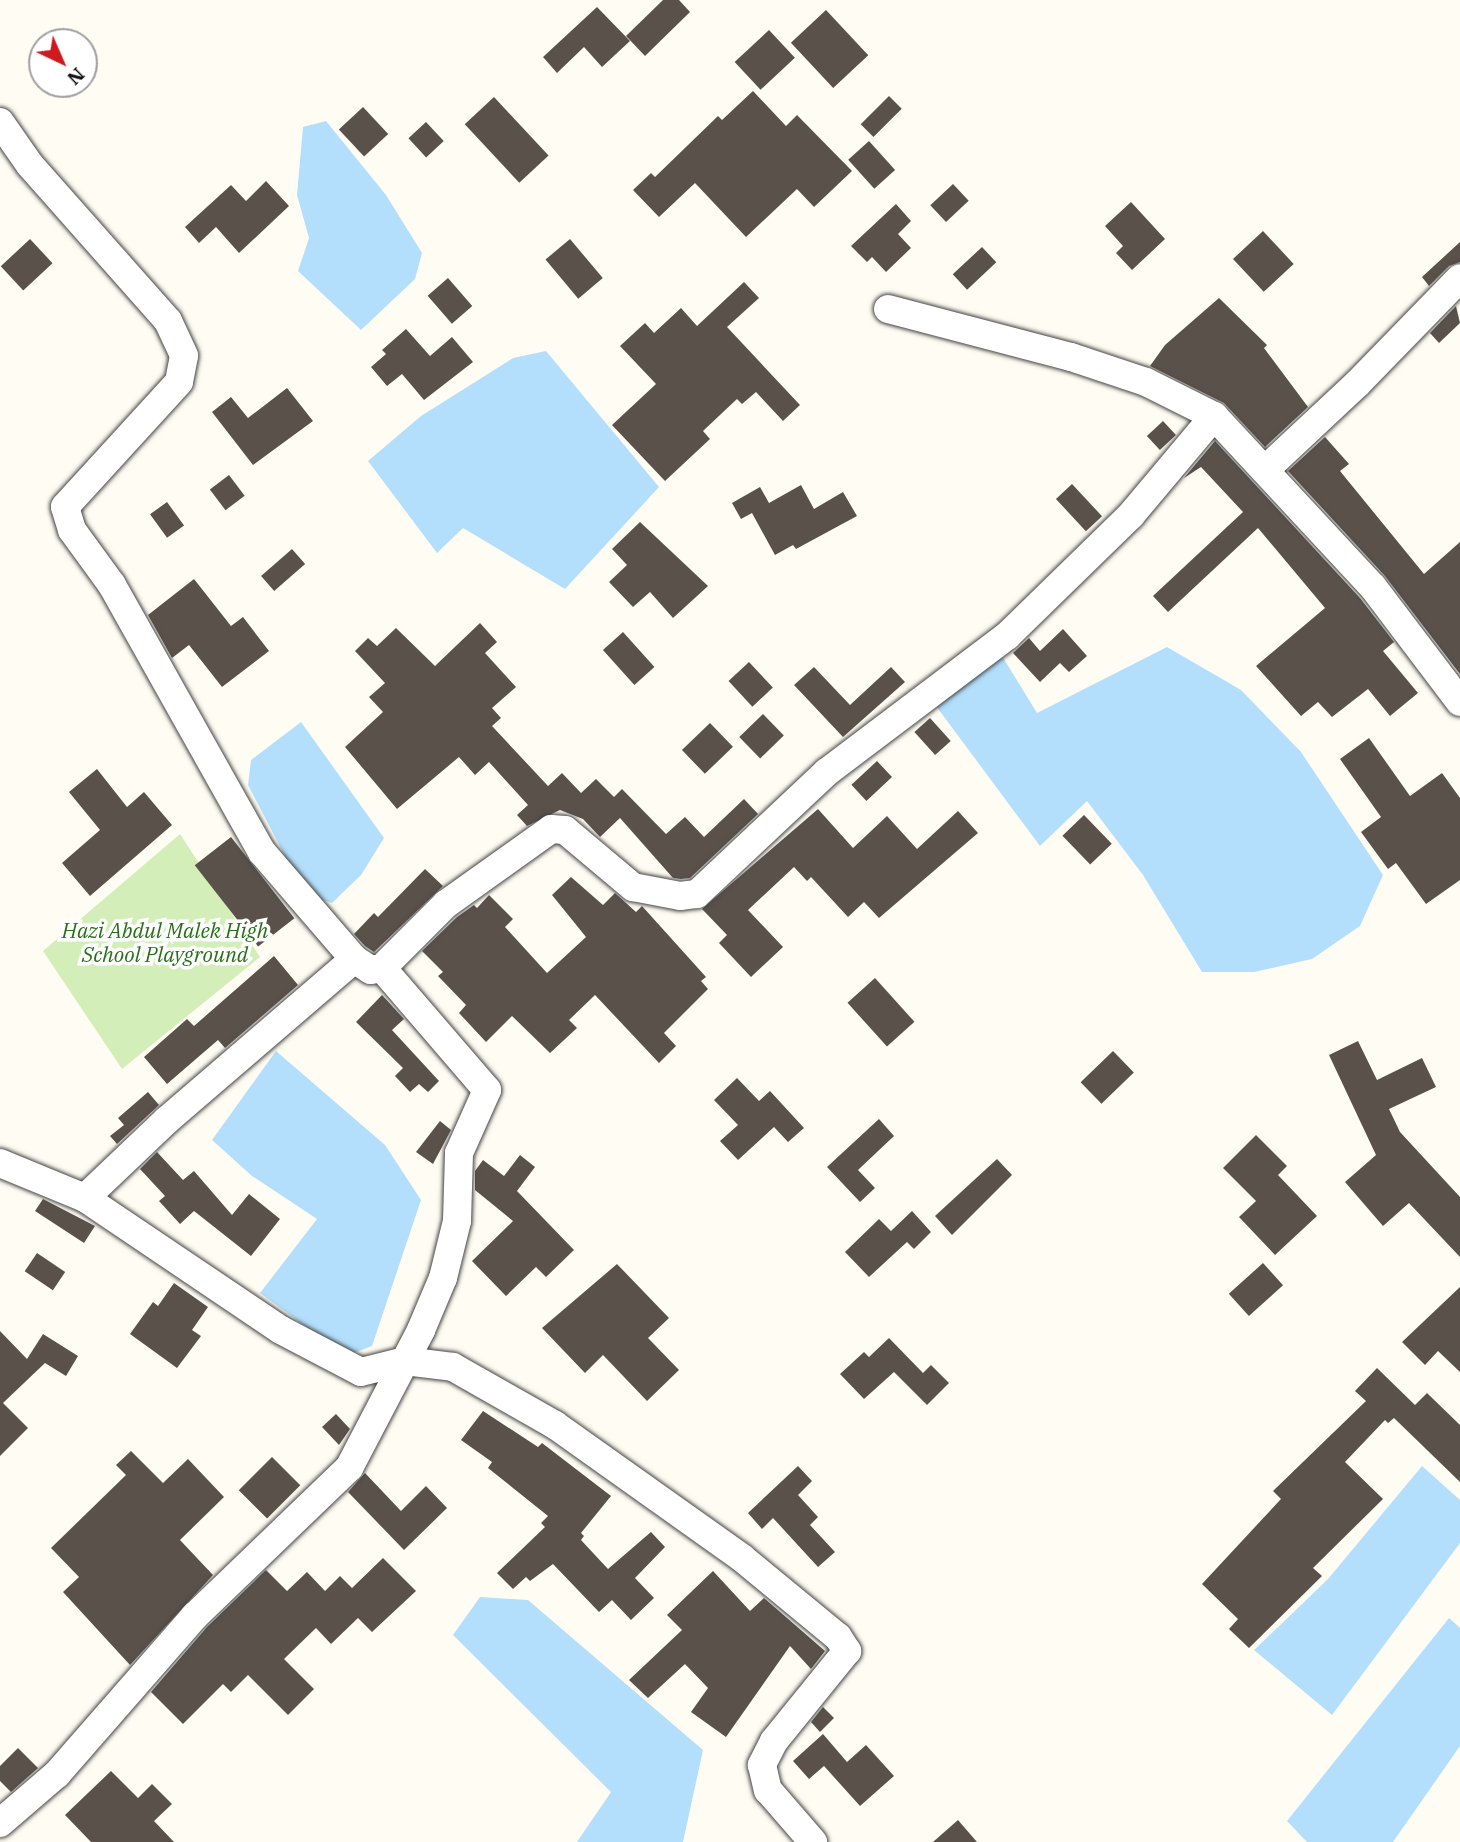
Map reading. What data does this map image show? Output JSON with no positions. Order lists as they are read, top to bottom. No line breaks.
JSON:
{"parks":["Hazi Abdul Malek High School Playground"],"north":"bottom right"}
